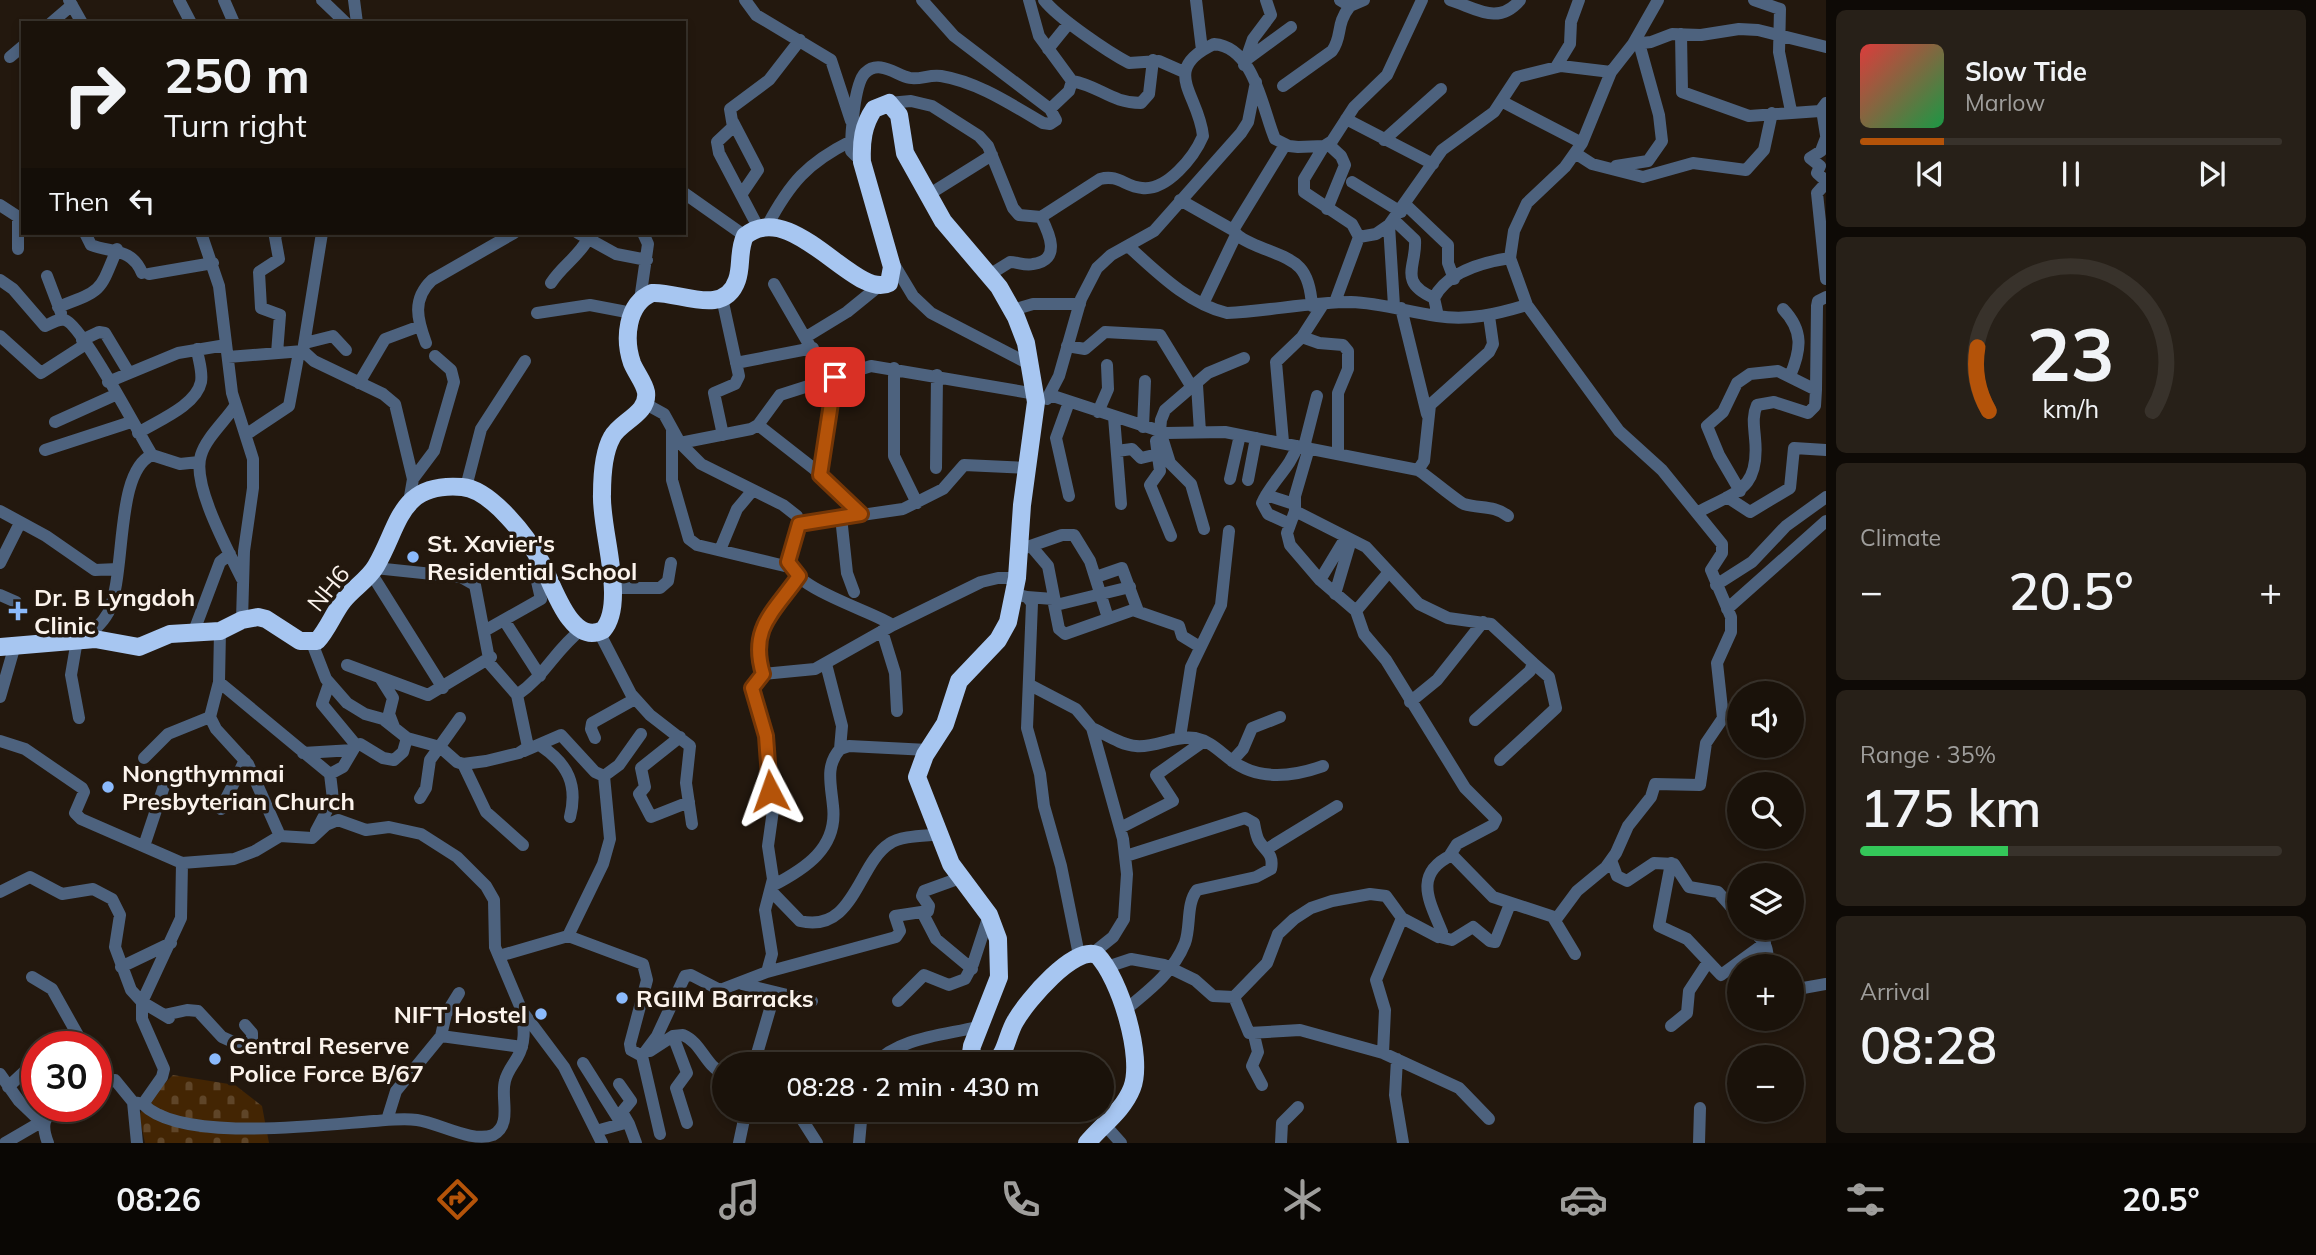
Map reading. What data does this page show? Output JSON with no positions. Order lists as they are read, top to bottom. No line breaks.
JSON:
{"streets":{"highway":["NH6"]},"places":{"other":["St. Xavier's Residential School","Nongthymmai Presbyterian Church","RGIIM Barracks","NIFT Hostel","Central Reserve Police Force B/67"],"health":["Dr. B Lyngdoh Clinic"]},"page":{"turn":["250 m","Turn right"],"song":["Slow Tide","Marlow"],"then":"Then","tile":["Climate",["Range · 35%","175 km"],["Arrival","08:28"]],"heat":["−","20.5°","+"],"map_buttons":["+","−"],"limit":"30","trip":"08:28 · 2 min · 430 m","tabs":["08:26","20.5°"],"gauge":["23","km/h"]}}
